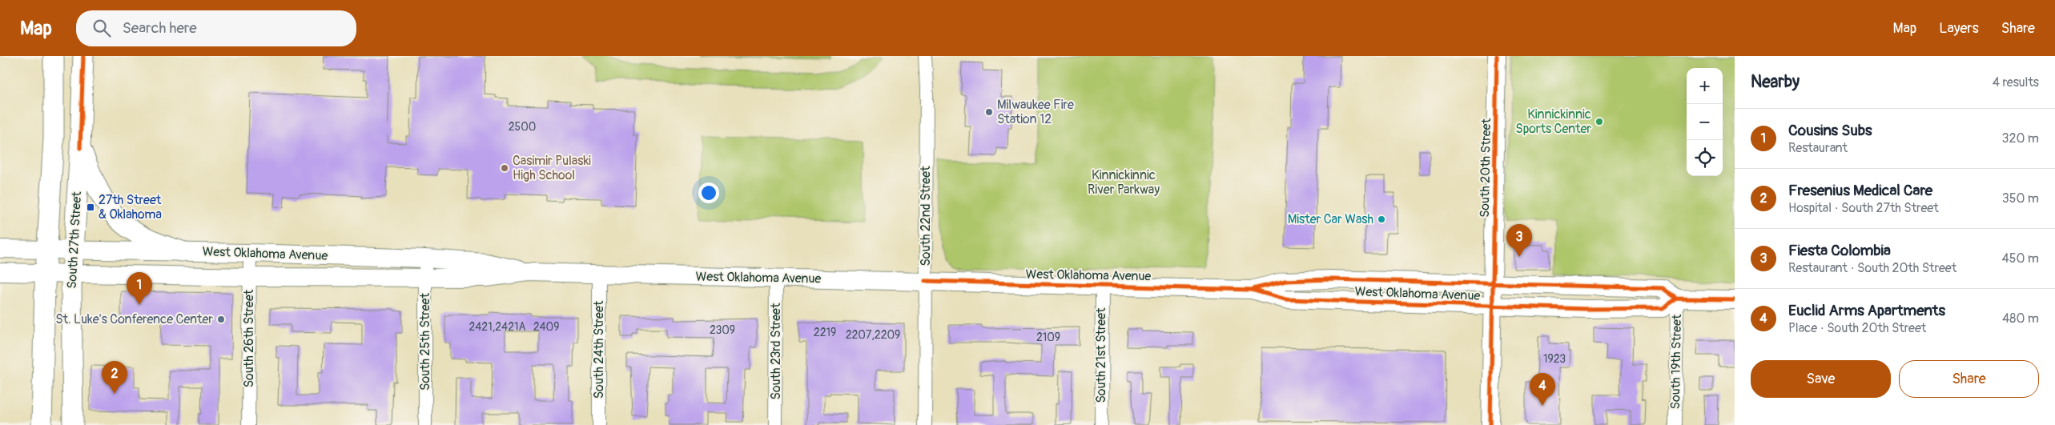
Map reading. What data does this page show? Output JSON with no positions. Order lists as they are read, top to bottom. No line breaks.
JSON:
{"streets":{"main road":["South 20th Street","South 27th Street","West Oklahoma Avenue"],"street":["South 22nd Street","South 26th Street","South 25th Street","South 24th Street","South 23rd Street","South 21st Street","South 19th Street"]},"crossings":[["South 20th Street","West Oklahoma Avenue"],["South 22nd Street","West Oklahoma Avenue"],["South 27th Street","West Oklahoma Avenue"],["West Oklahoma Avenue","South 26th Street"],["West Oklahoma Avenue","South 25th Street"],["West Oklahoma Avenue","South 24th Street"],["West Oklahoma Avenue","South 23rd Street"],["West Oklahoma Avenue","South 21st Street"],["West Oklahoma Avenue","South 19th Street"]],"parks":["Kinnickinnic River Parkway"],"places":{"other":["Milwaukee Fire Station 12","Kinnickinnic Sports Center","Casimir Pulaski High School","Mister Car Wash","St. Luke's Conference Center"],"transit":["27th Street & Oklahoma"]},"house_numbers":["2500","2421,2421A","2409","2309","2219","2207,2209","2109","1923"],"page":{"header":"Map","search":"Search here","nav":["Map","Layers","Share"],"heading":["Nearby","4 results"],"map_buttons":["+","−"],"list":[{"mark":"1","name":"Cousins Subs","note":"Restaurant","value":"320 m"},{"mark":"2","name":"Fresenius Medical Care","note":"Hospital · South 27th Street","value":"350 m"},{"mark":"3","name":"Fiesta Colombia","note":"Restaurant · South 20th Street","value":"450 m"},{"mark":"4","name":"Euclid Arms Apartments","note":"Place · South 20th Street","value":"480 m"}],"pins":["3","1","2","4"],"buttons":["Save","Share"]}}
